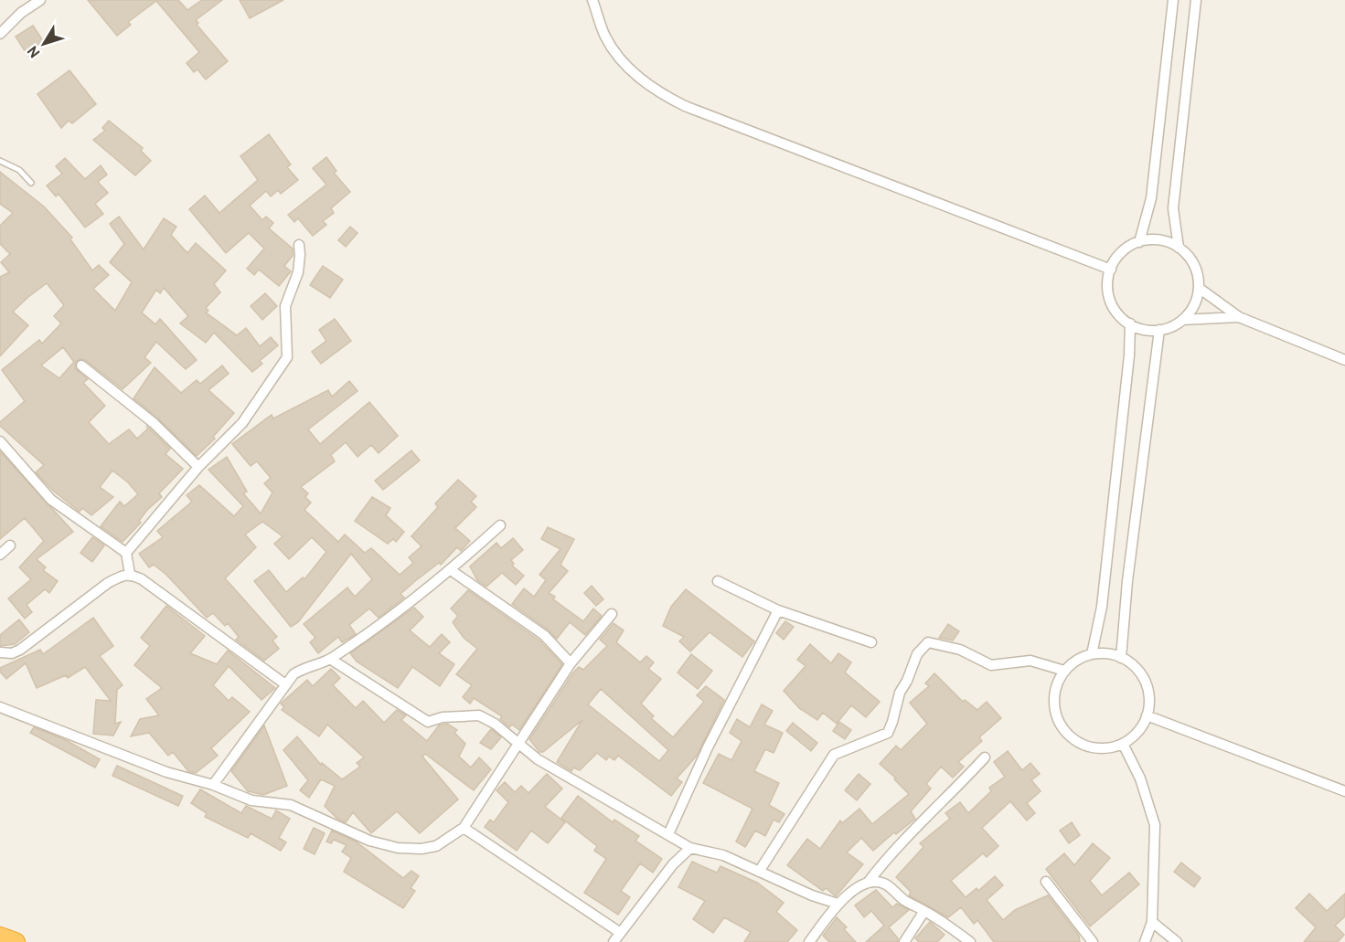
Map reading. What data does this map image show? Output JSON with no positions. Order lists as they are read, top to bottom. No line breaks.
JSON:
{"north":"bottom left"}
